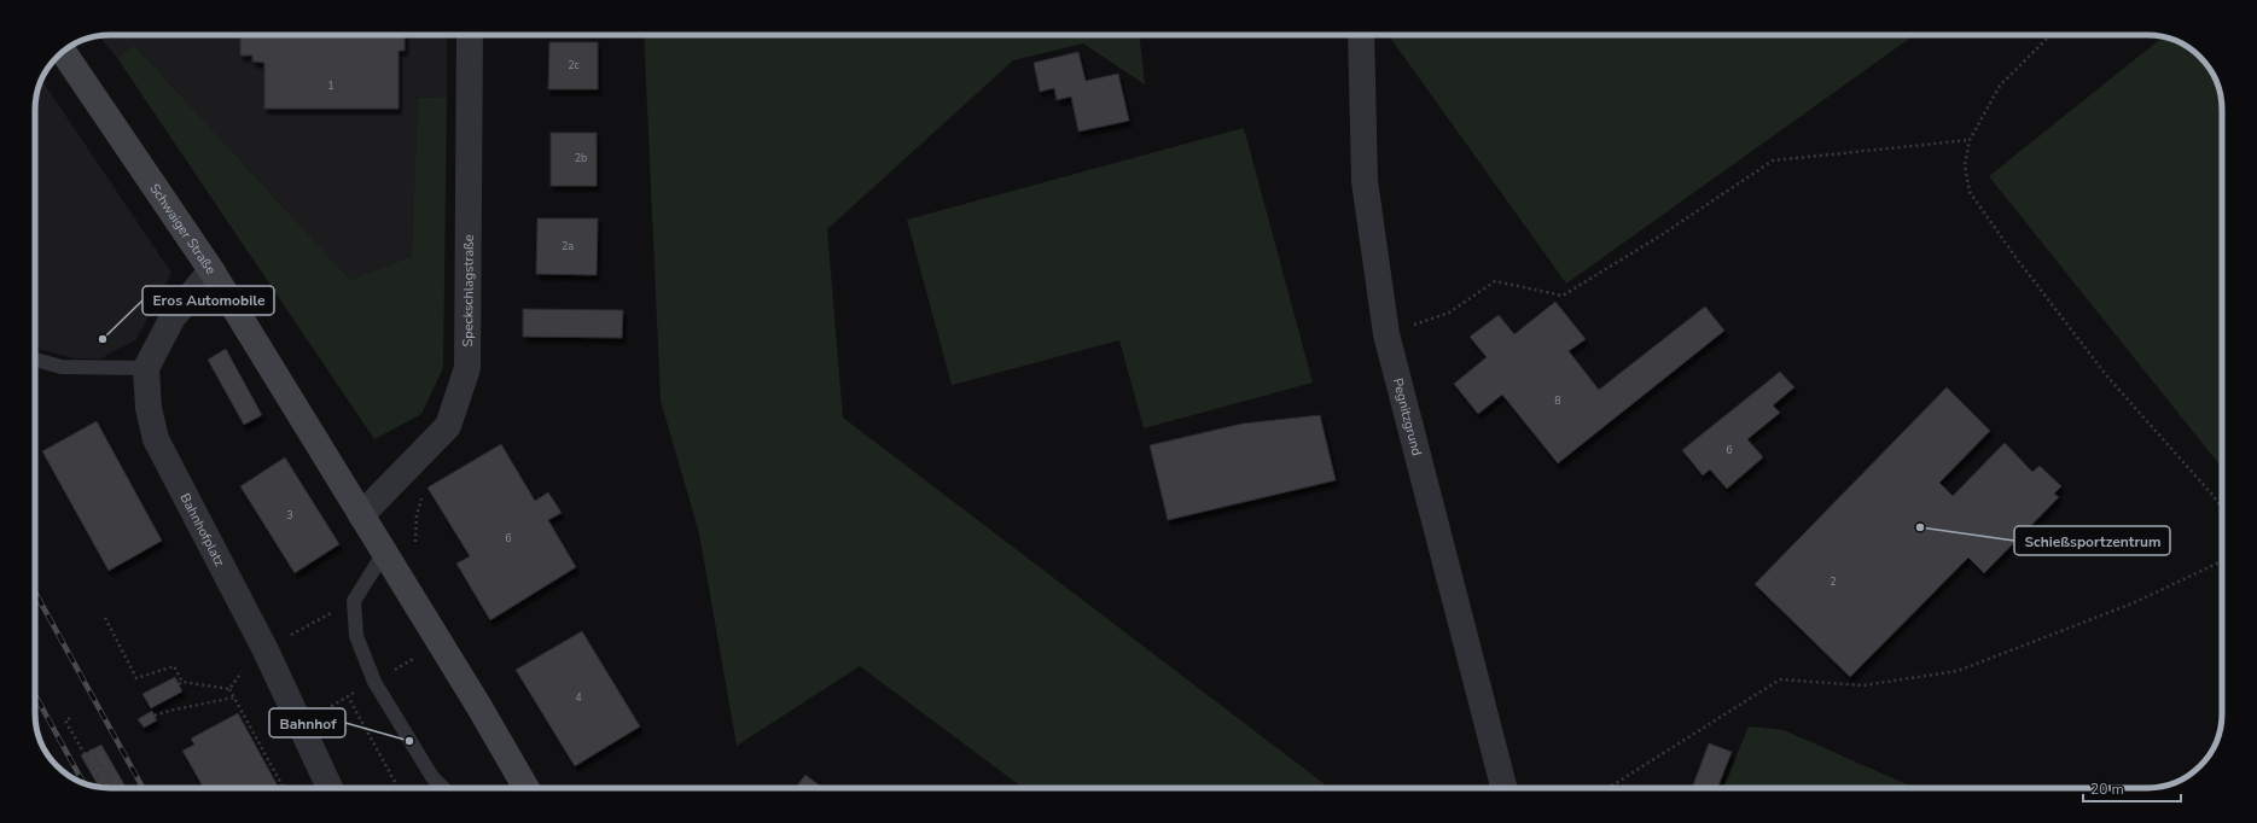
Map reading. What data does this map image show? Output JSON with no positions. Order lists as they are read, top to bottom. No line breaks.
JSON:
{"streets":{"main road":["Schwaiger Straße"],"street":["Speckschlagstraße","Pegnitzgrund","Bahnhofplatz"]},"crossings":[["Schwaiger Straße","Speckschlagstraße"]],"places":["Eros Automobile","Schießsportzentrum","Bahnhof"],"house_numbers":["2c","1","2b","2a","8","6","3","6","2","4"],"scale_bar":"20 m"}
